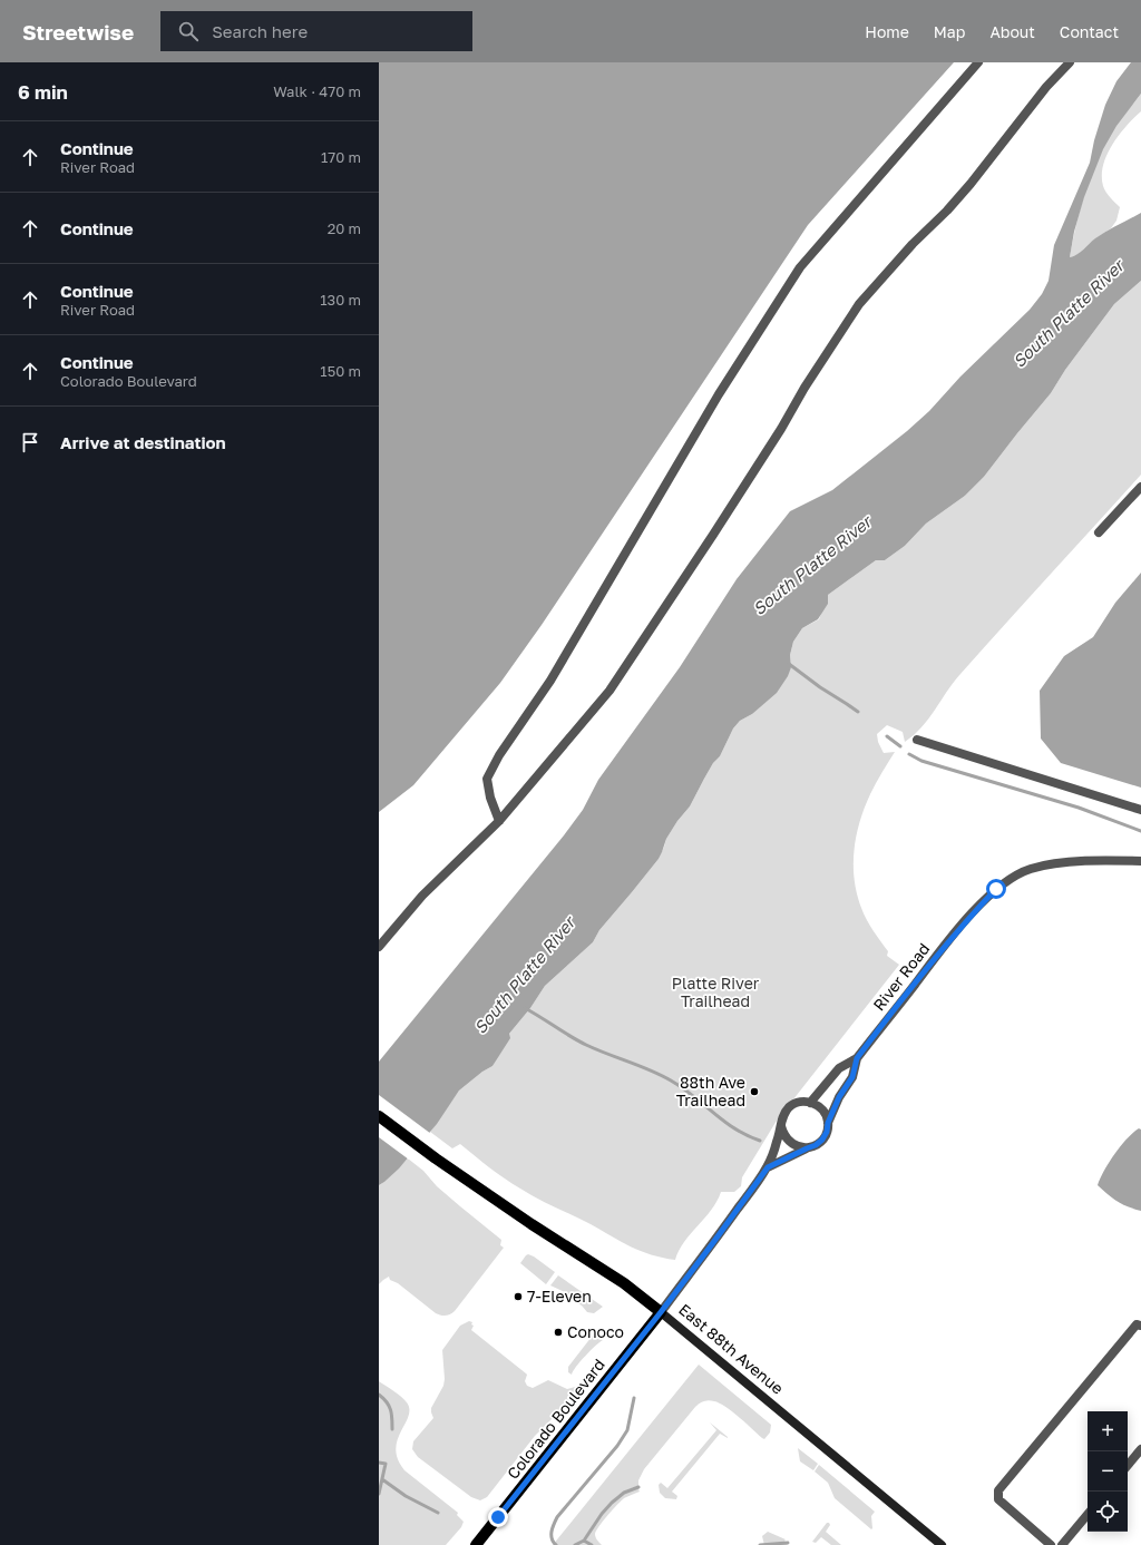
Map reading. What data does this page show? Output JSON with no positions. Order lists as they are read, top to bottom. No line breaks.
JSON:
{"streets":{"main road":["East 88th Avenue","Colorado Boulevard"],"street":["River Road"]},"crossings":[["East 88th Avenue","Colorado Boulevard"]],"water":["South Platte River"],"parks":["Platte River Trailhead"],"places":["88th Ave Trailhead","7-Eleven","Conoco"],"page":{"header":"Streetwise","search":"Search here","nav":["Home","Map","About","Contact"],"heading":["6 min","Walk · 470 m"],"list":[["Continue","River Road","170 m"],["Continue","20 m"],["Continue","River Road","130 m"],["Continue","Colorado Boulevard","150 m"],"Arrive at destination"],"map_buttons":["+","−"]}}
